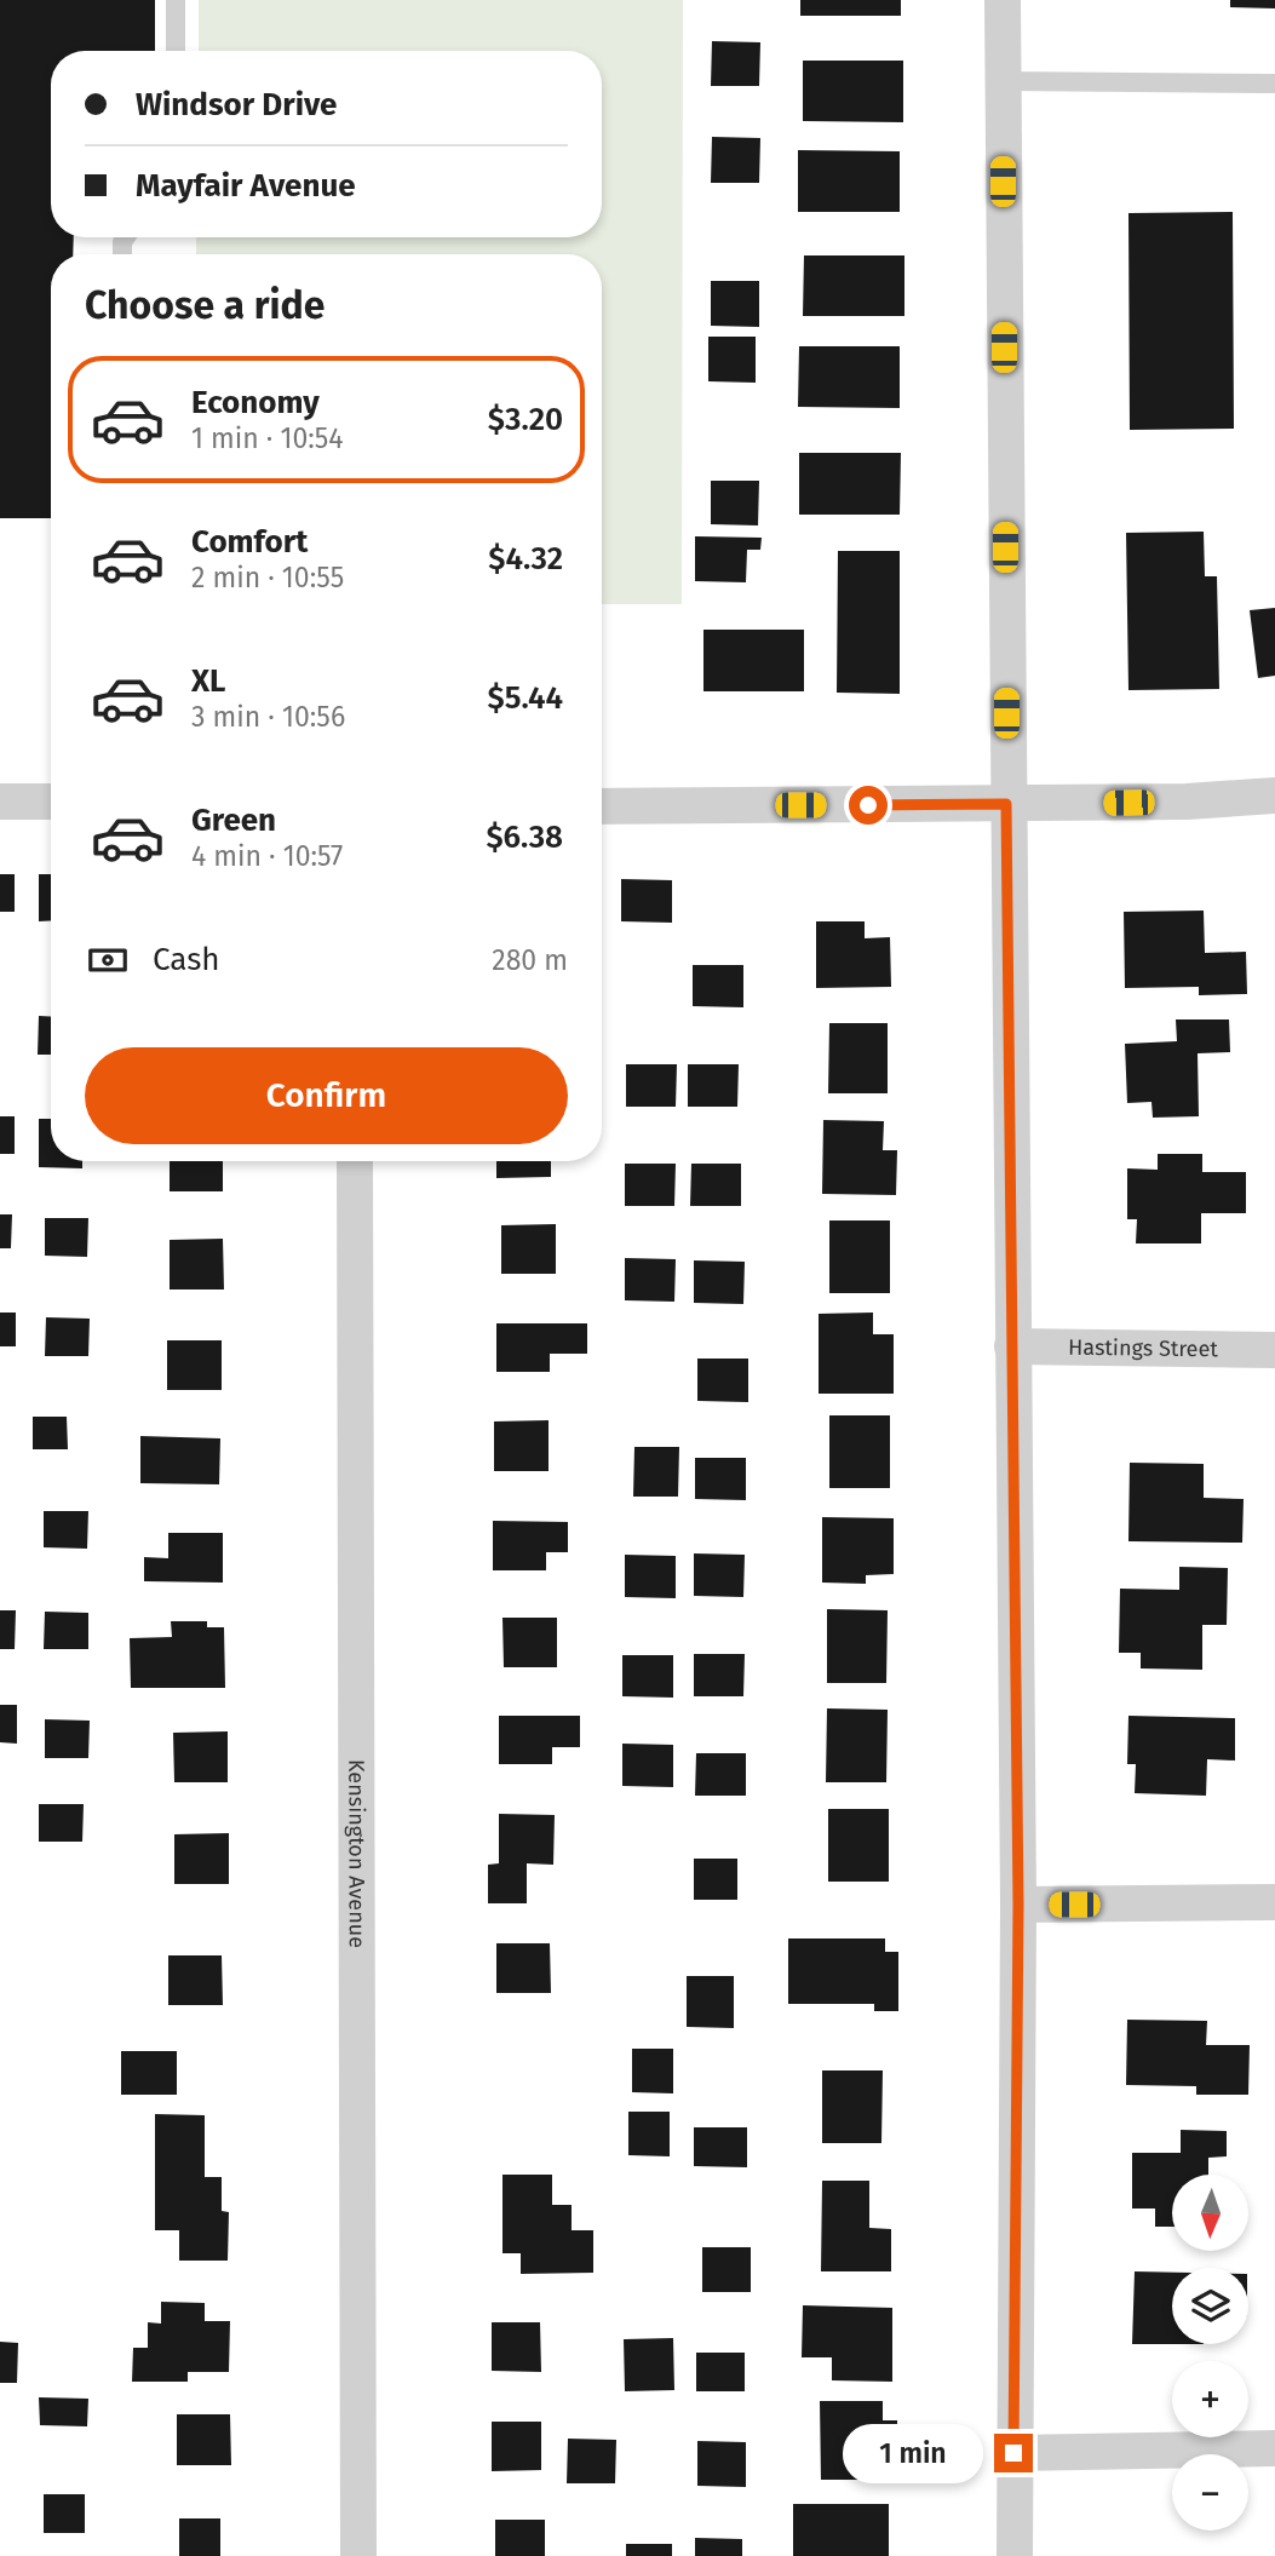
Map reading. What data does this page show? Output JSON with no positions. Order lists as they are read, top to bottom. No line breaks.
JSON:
{"streets":{"street":["Hastings Street","Kensington Avenue"]},"north":"bottom","page":{"banner":["Windsor Drive","Mayfair Avenue"],"heading":"Choose a ride","list":[{"name":"Economy","note":"1 min · 10:54","value":"$3.20"},{"name":"Comfort","note":"2 min · 10:55","value":"$4.32"},{"name":"XL","note":"3 min · 10:56","value":"$5.44"},{"name":"Green","note":"4 min · 10:57","value":"$6.38"}],"pay":["Cash","280 m"],"buttons":"Confirm","map_buttons":["+","−"],"bubble":"1 min"}}
